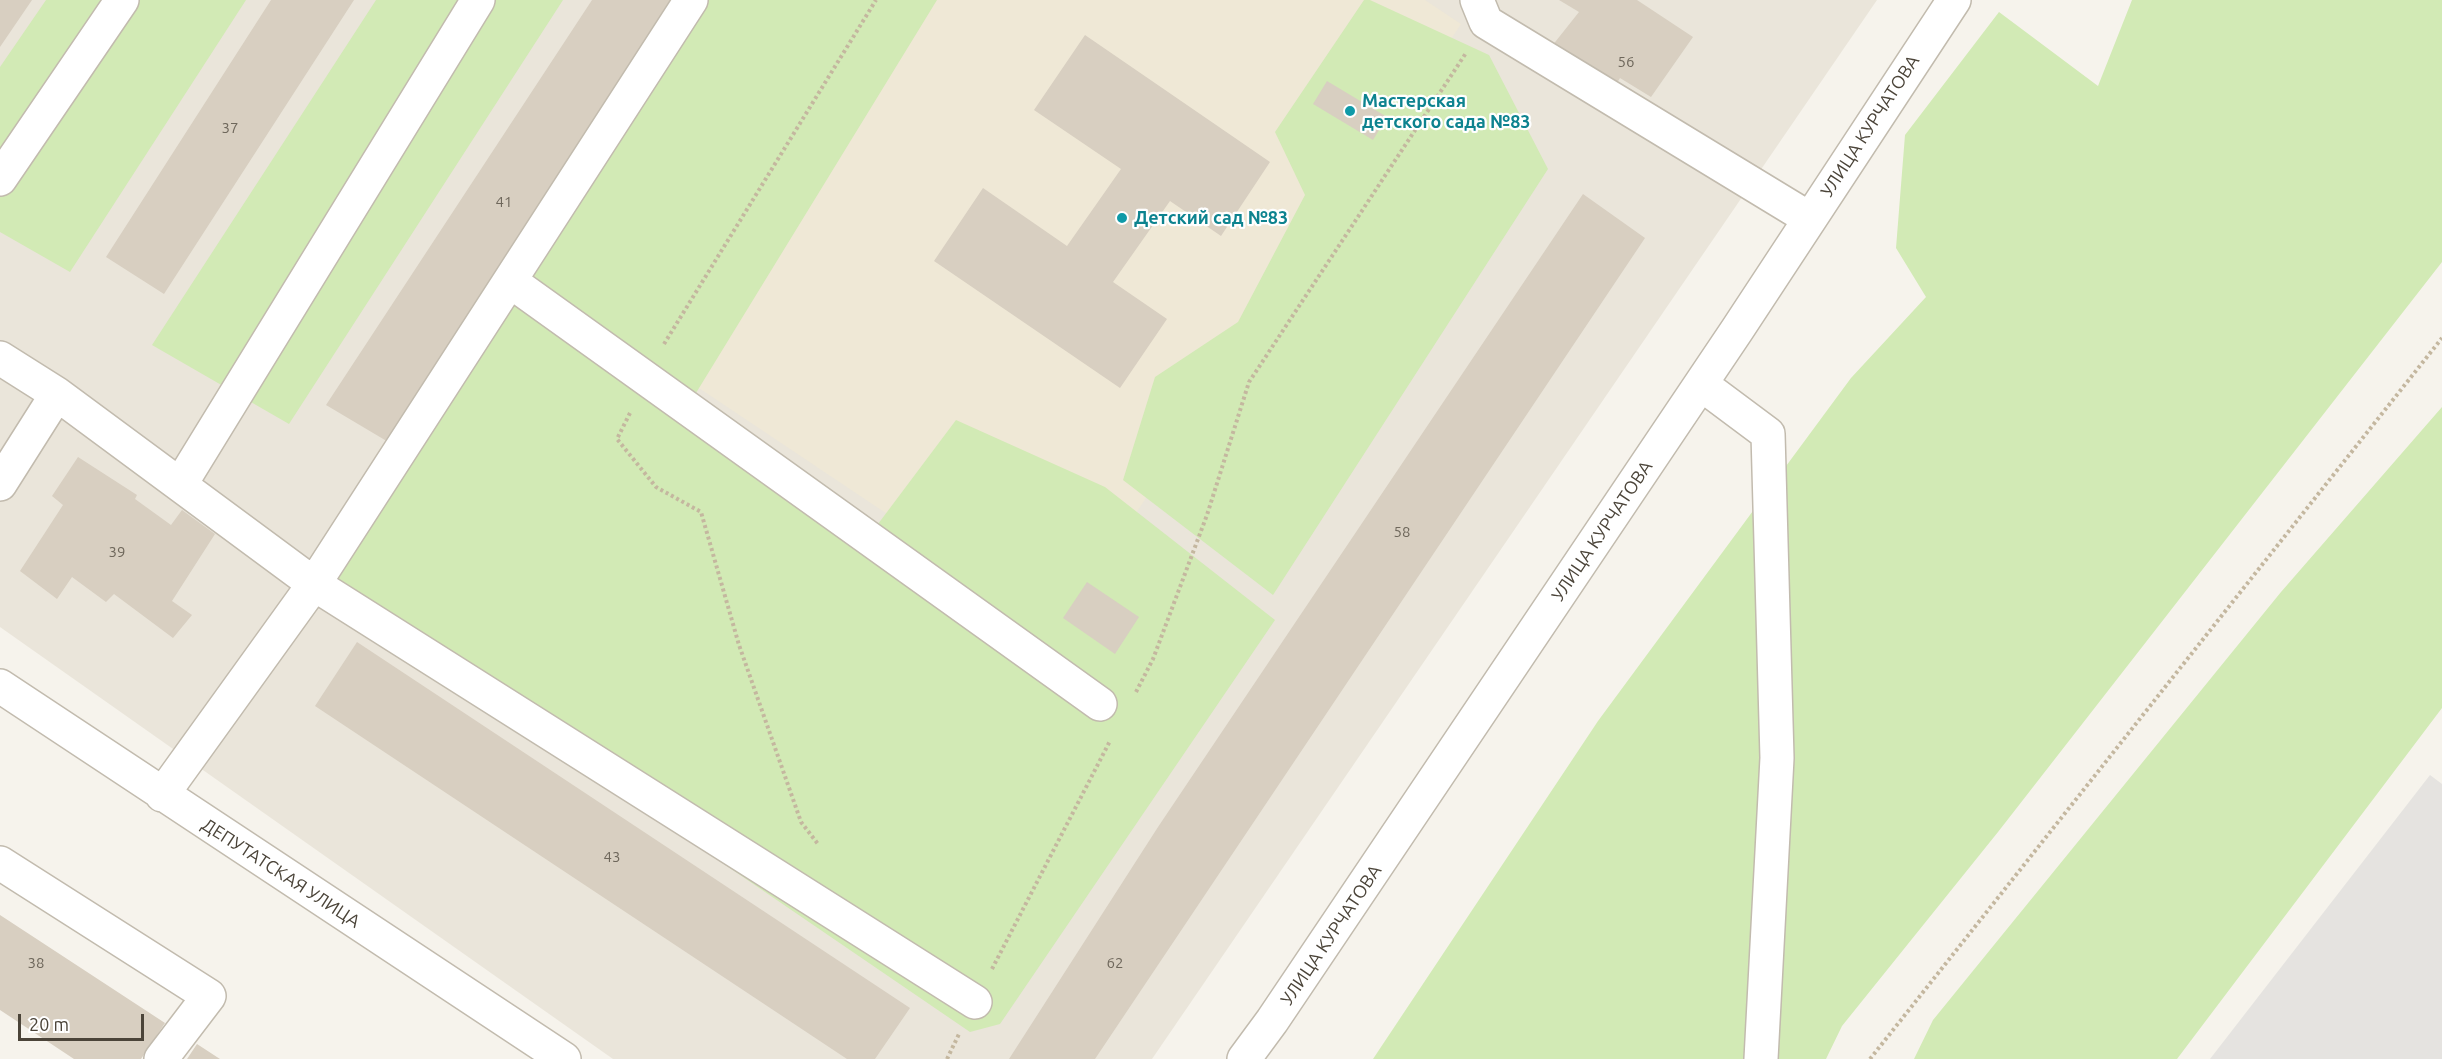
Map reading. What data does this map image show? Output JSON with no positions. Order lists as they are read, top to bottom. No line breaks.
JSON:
{"streets":{"street":["УЛИЦА КУРЧАТОВА","ДЕПУТАТСКАЯ УЛИЦА"]},"places":["Мастерская детского сада №83","Детский сад №83"],"house_numbers":["56","37","41","58","39","43","38","62"],"scale_bar":"20 m"}
